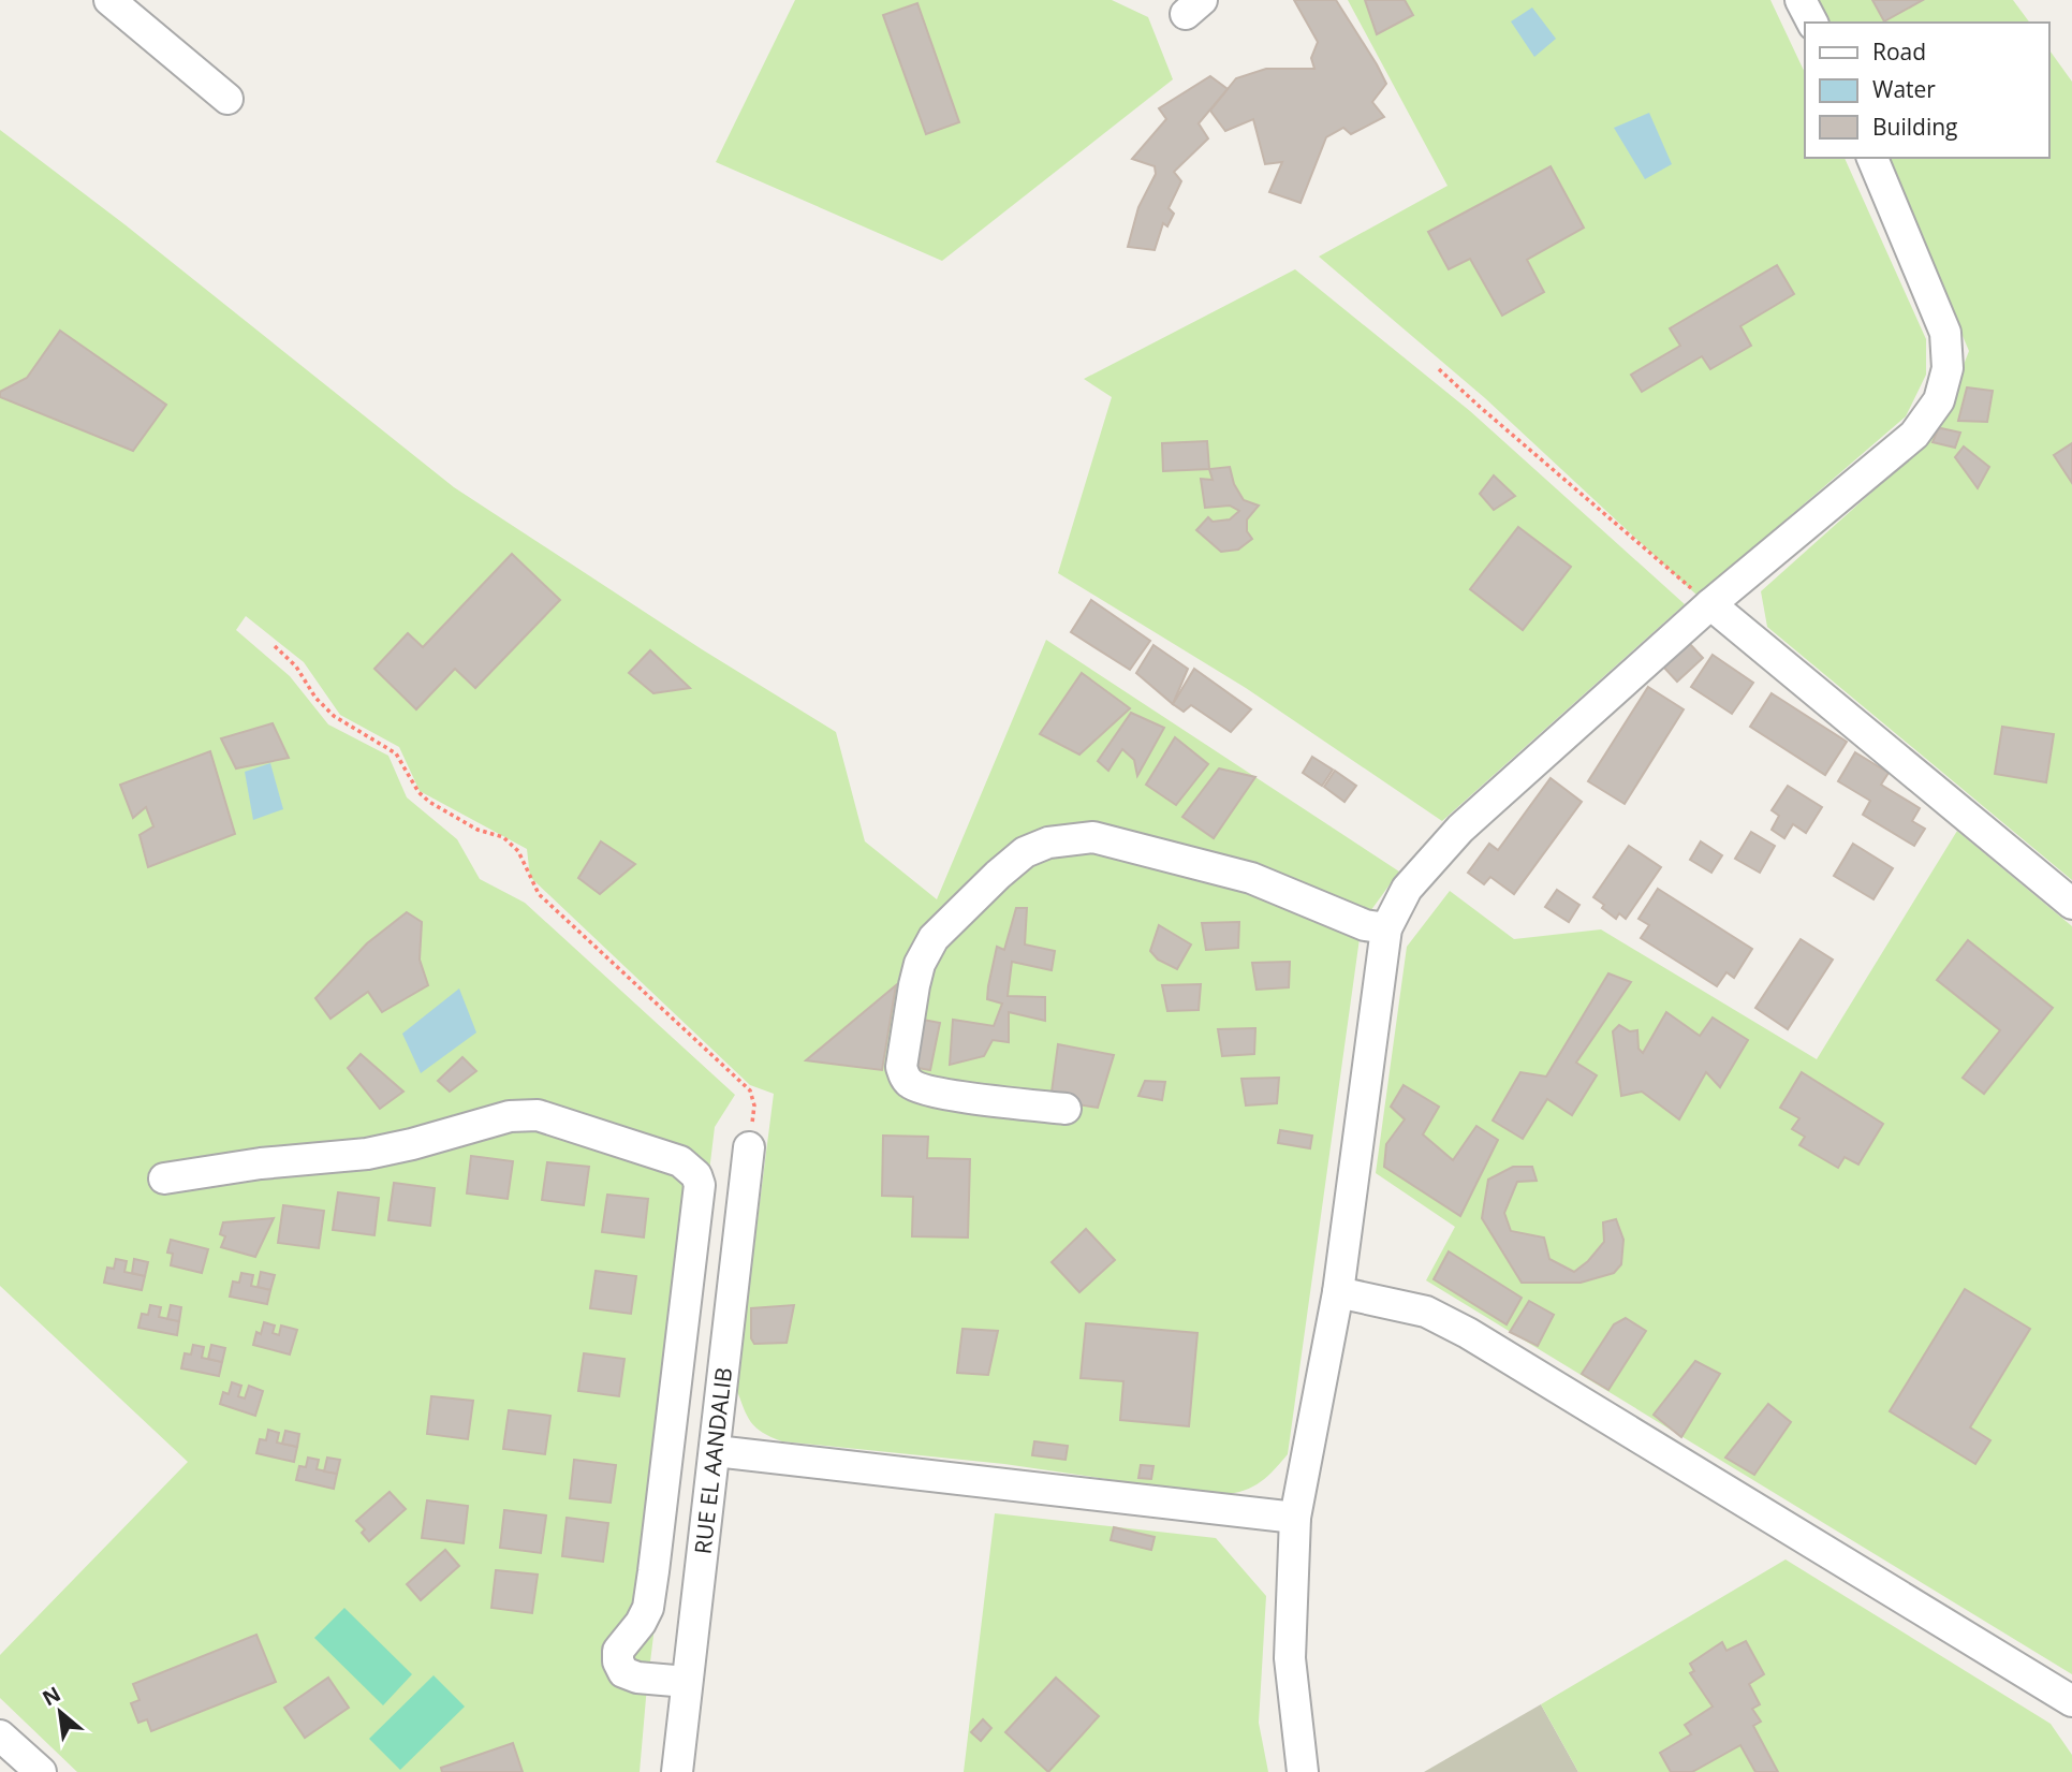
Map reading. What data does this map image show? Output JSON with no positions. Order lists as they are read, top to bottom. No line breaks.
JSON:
{"streets":{"street":["RUE EL AANDALIB"]},"legend":["Road","Water","Building"],"north":"top left"}
